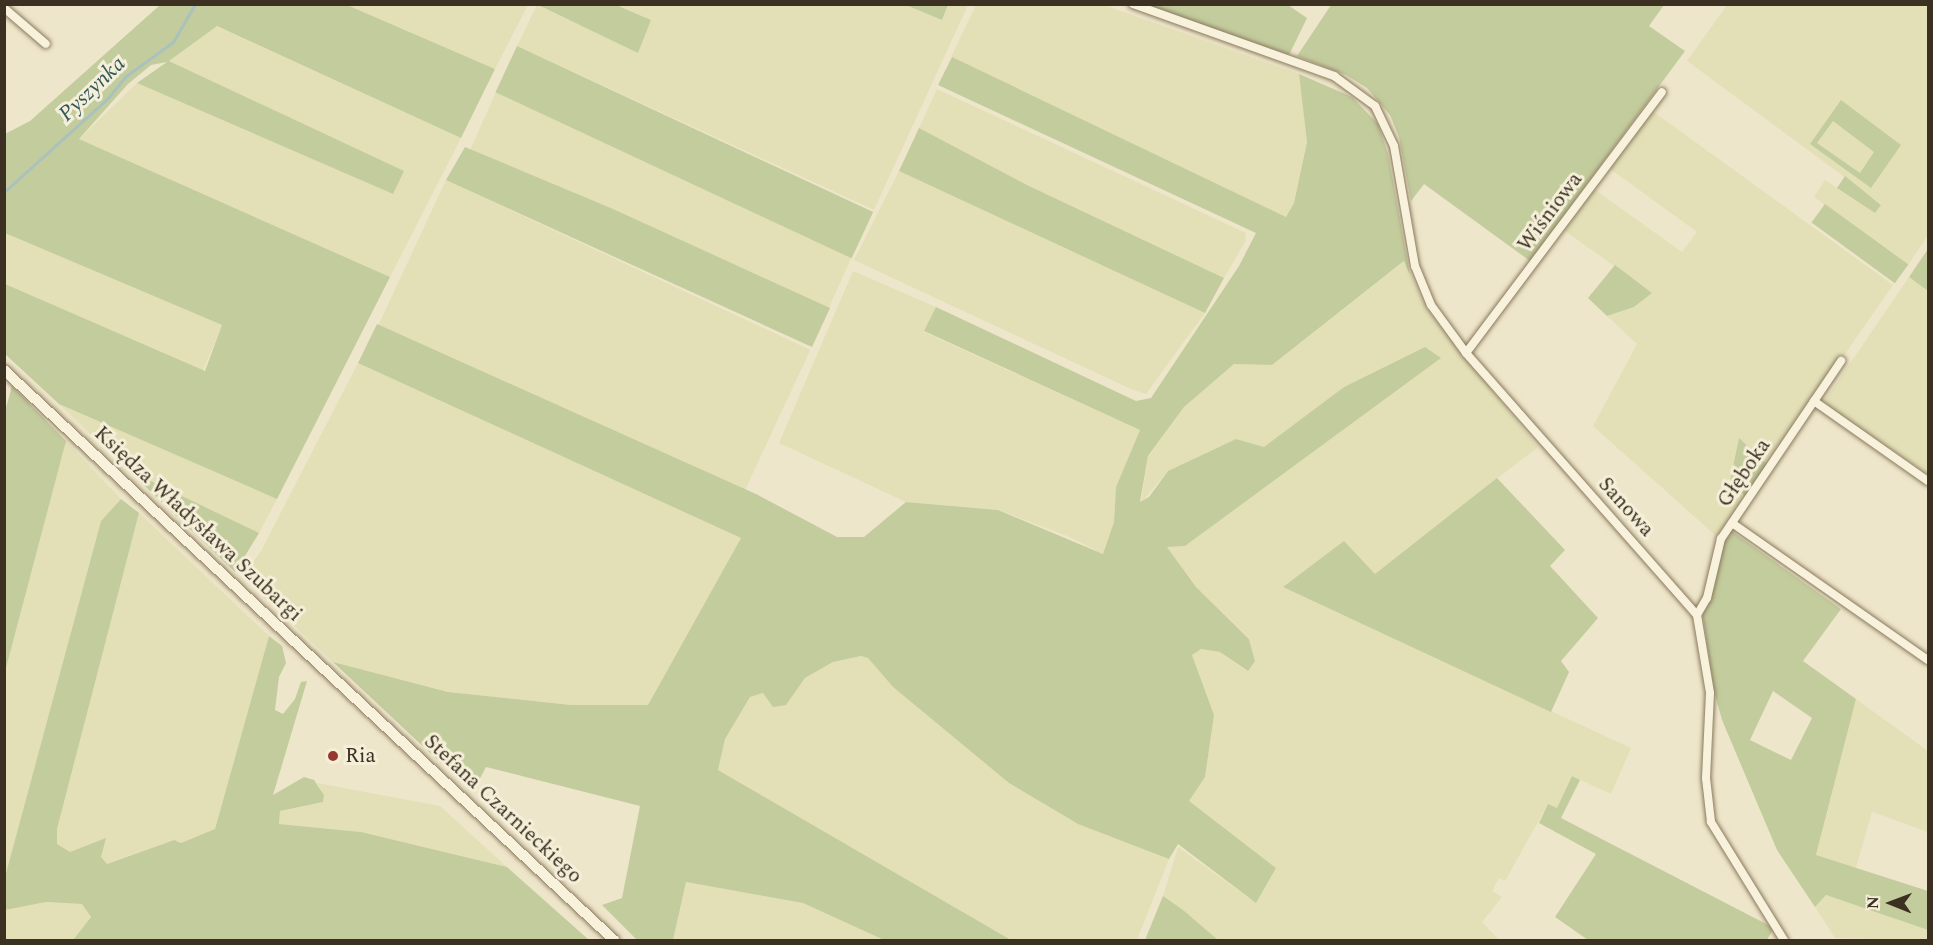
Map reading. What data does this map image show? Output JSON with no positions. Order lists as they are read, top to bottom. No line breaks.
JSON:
{"streets":{"street":["Wiśniowa","Głęboka","Sanowa","Księdza Władysława Szubargi","Stefana Czarnieckiego"]},"crossings":[["Wiśniowa","Sanowa"],["Głęboka","Sanowa"],["Księdza Władysława Szubargi","Stefana Czarnieckiego"]],"water":["Pyszynka"],"places":["Ria"],"north":"left"}
